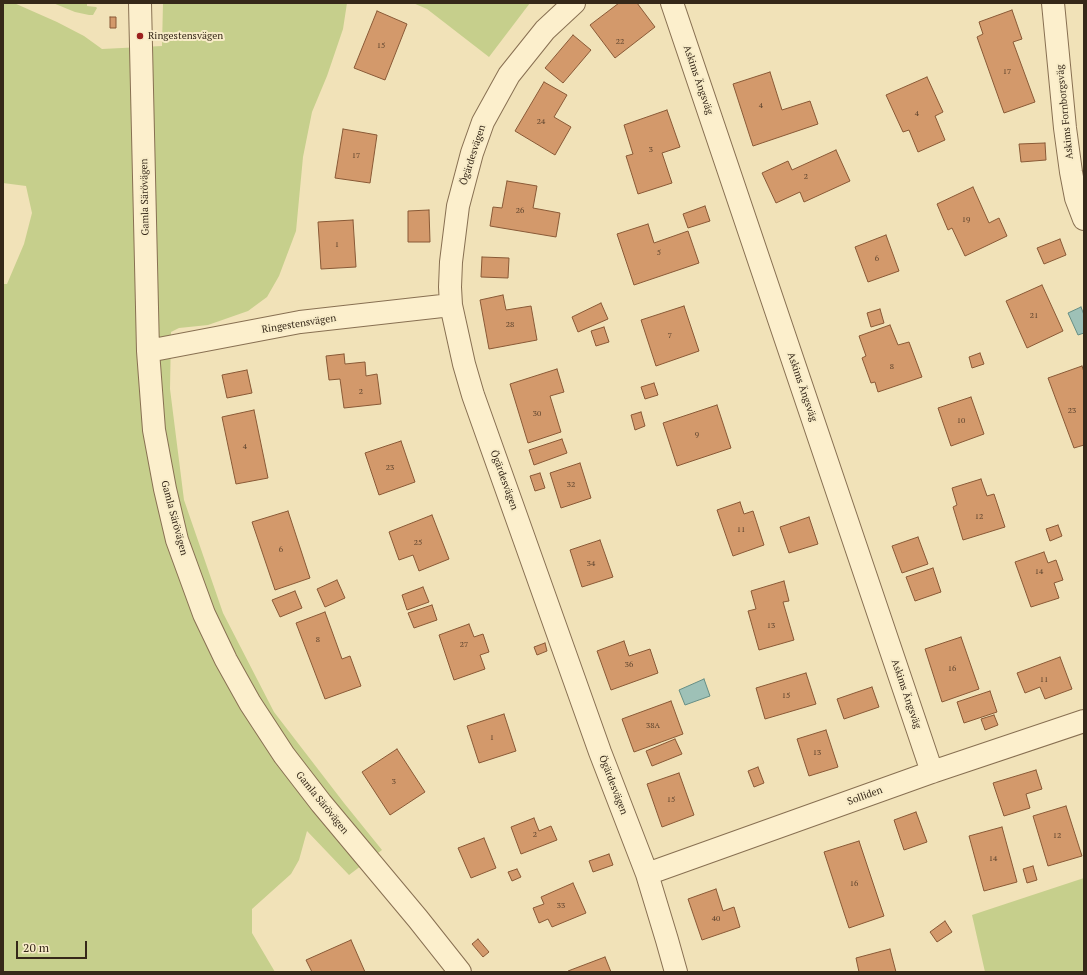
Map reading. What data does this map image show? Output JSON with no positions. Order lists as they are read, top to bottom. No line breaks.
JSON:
{"streets":{"street":["Askims Ängsväg","Askims Fornborgsväg","Ögärdesvägen","Gamla Särövägen","Ringestensvägen","Solliden"]},"crossings":[["Askims Ängsväg","Solliden"],["Ögärdesvägen","Ringestensvägen"],["Ögärdesvägen","Solliden"],["Gamla Särövägen","Ringestensvägen"]],"places":["Ringestensvägen"],"house_numbers":["22","15","17","4","4","24","3","17","2","26","19","1","5","6","21","28","7","8","2","23","30","10","9","4","23","32","12","11","25","6","34","14","13","8","27","36","16","11","15","38A","1","13","3","15","2","12","14","16","33","40"],"scale_bar":"20 m"}
